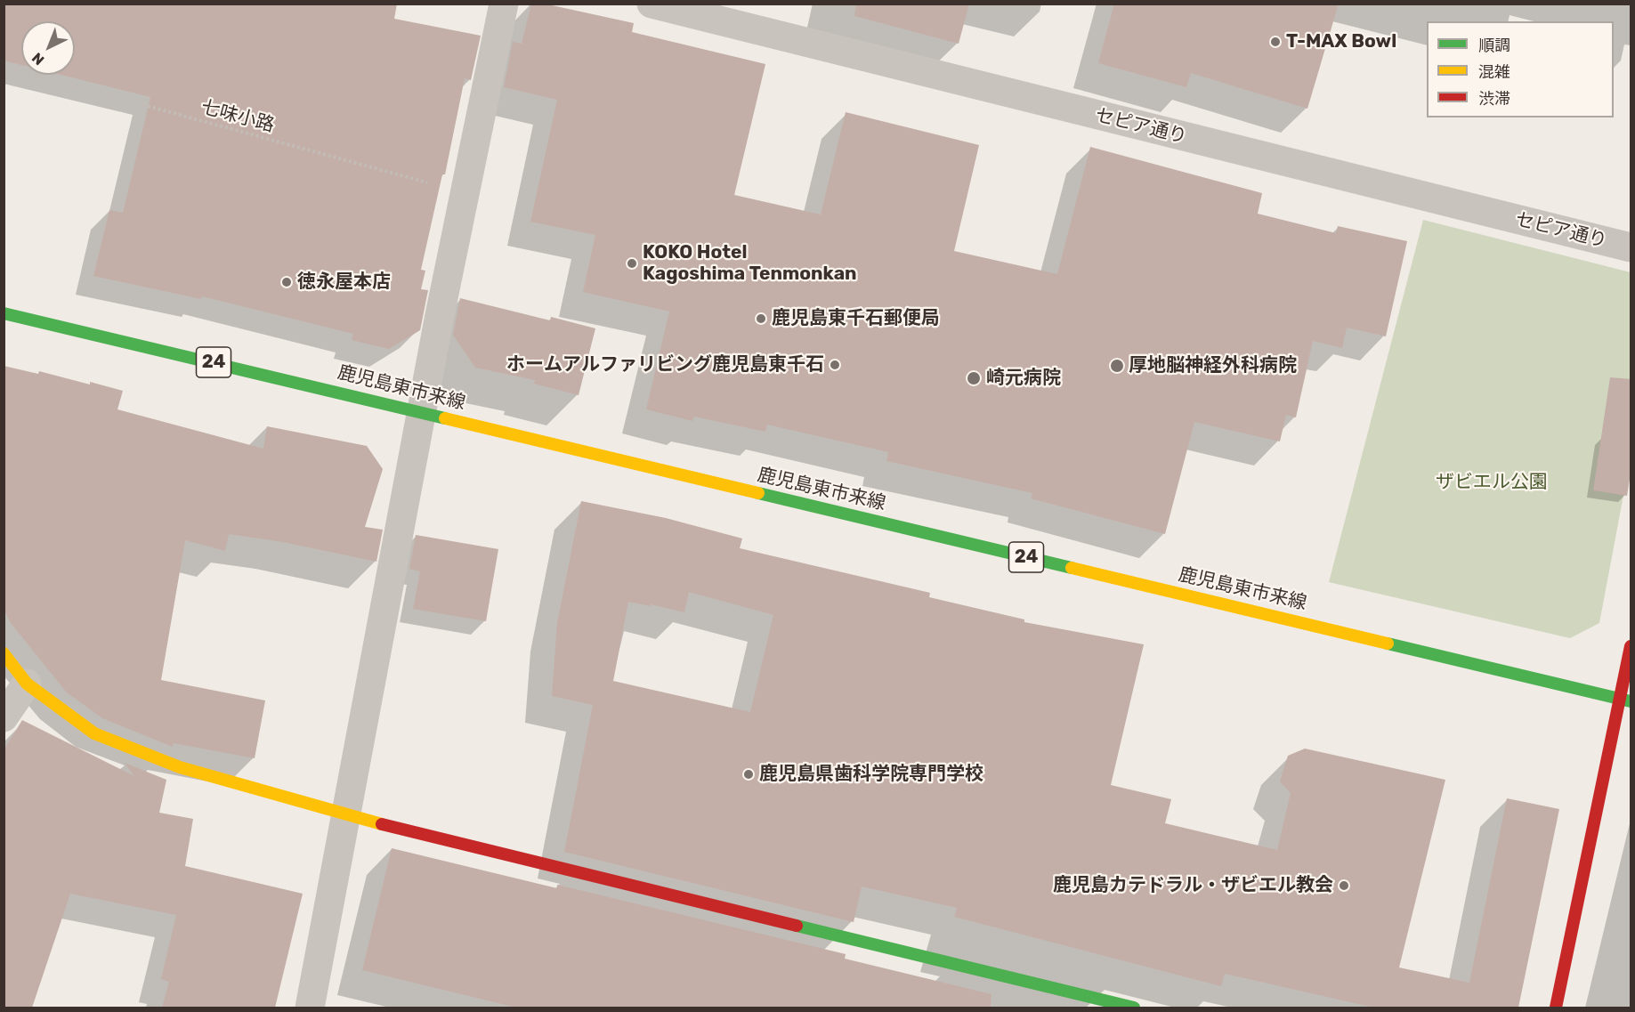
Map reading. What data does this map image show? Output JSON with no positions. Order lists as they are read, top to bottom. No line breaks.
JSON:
{"streets":{"main road":["24","鹿児島東市来線"],"street":["セピア通り"],"path":["七味小路"]},"parks":["ザビエル公園"],"places":["T-MAX Bowl","KOKO Hotel Kagoshima Tenmonkan","徳永屋本店","鹿児島東千石郵便局","ホームアルファリビング鹿児島東千石","厚地脳神経外科病院","崎元病院","鹿児島県歯科学院専門学校","鹿児島カテドラル・ザビエル教会"],"legend":["順調","混雑","渋滞"],"north":"bottom left"}
